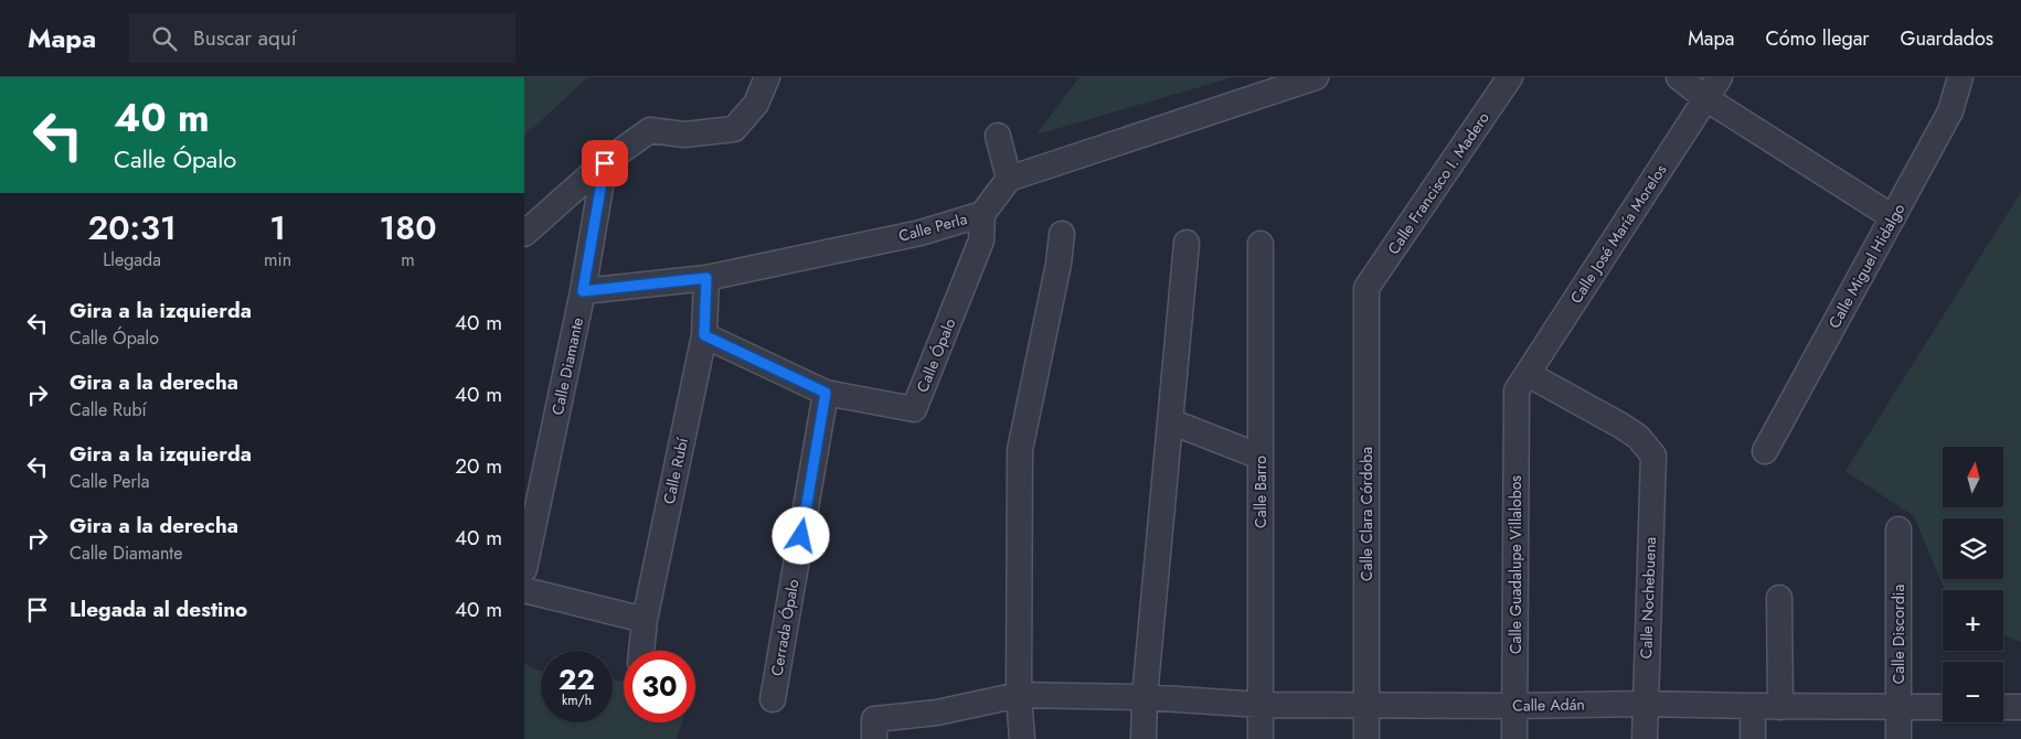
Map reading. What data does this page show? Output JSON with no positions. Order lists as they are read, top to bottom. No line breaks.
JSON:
{"streets":{"street":["Calle Francisco I. Madero","Calle Perla","Calle José María Morelos","Calle Miguel Hidalgo","Calle Ópalo","Calle Diamante","Calle Rubí","Calle Barro","Calle Clara Córdoba","Calle Guadalupe Villalobos","Calle Nochebuena","Cerrada Ópalo","Calle Discordia","Calle Adán"]},"crossings":[["Calle Francisco I. Madero","Calle Clara Córdoba"],["Calle Perla","Calle Ópalo"],["Calle Perla","Calle Diamante"],["Calle Perla","Calle Rubí"],["Calle José María Morelos","Calle Guadalupe Villalobos"],["Calle José María Morelos","Calle Nochebuena"],["Calle Ópalo","Calle Rubí"],["Calle Ópalo","Cerrada Ópalo"],["Calle Barro","Calle Adán"],["Calle Clara Córdoba","Calle Adán"],["Calle Guadalupe Villalobos","Calle Nochebuena"],["Calle Guadalupe Villalobos","Calle Adán"],["Calle Nochebuena","Calle Adán"],["Calle Discordia","Calle Adán"]],"north":"top","page":{"header":"Mapa","search":"Buscar aquí","nav":["Mapa","Cómo llegar","Guardados"],"turn":["40 m","Calle Ópalo"],"eta":["20:31","Llegada","1","min","180","m"],"list":[{"name":"Gira a la izquierda","note":"Calle Ópalo","value":"40 m"},{"name":"Gira a la derecha","note":"Calle Rubí","value":"40 m"},{"name":"Gira a la izquierda","note":"Calle Perla","value":"20 m"},{"name":"Gira a la derecha","note":"Calle Diamante","value":"40 m"},{"name":"Llegada al destino","value":"40 m"}],"map_buttons":["+","−"],"speed":"22 km/h","limit":"30"}}
